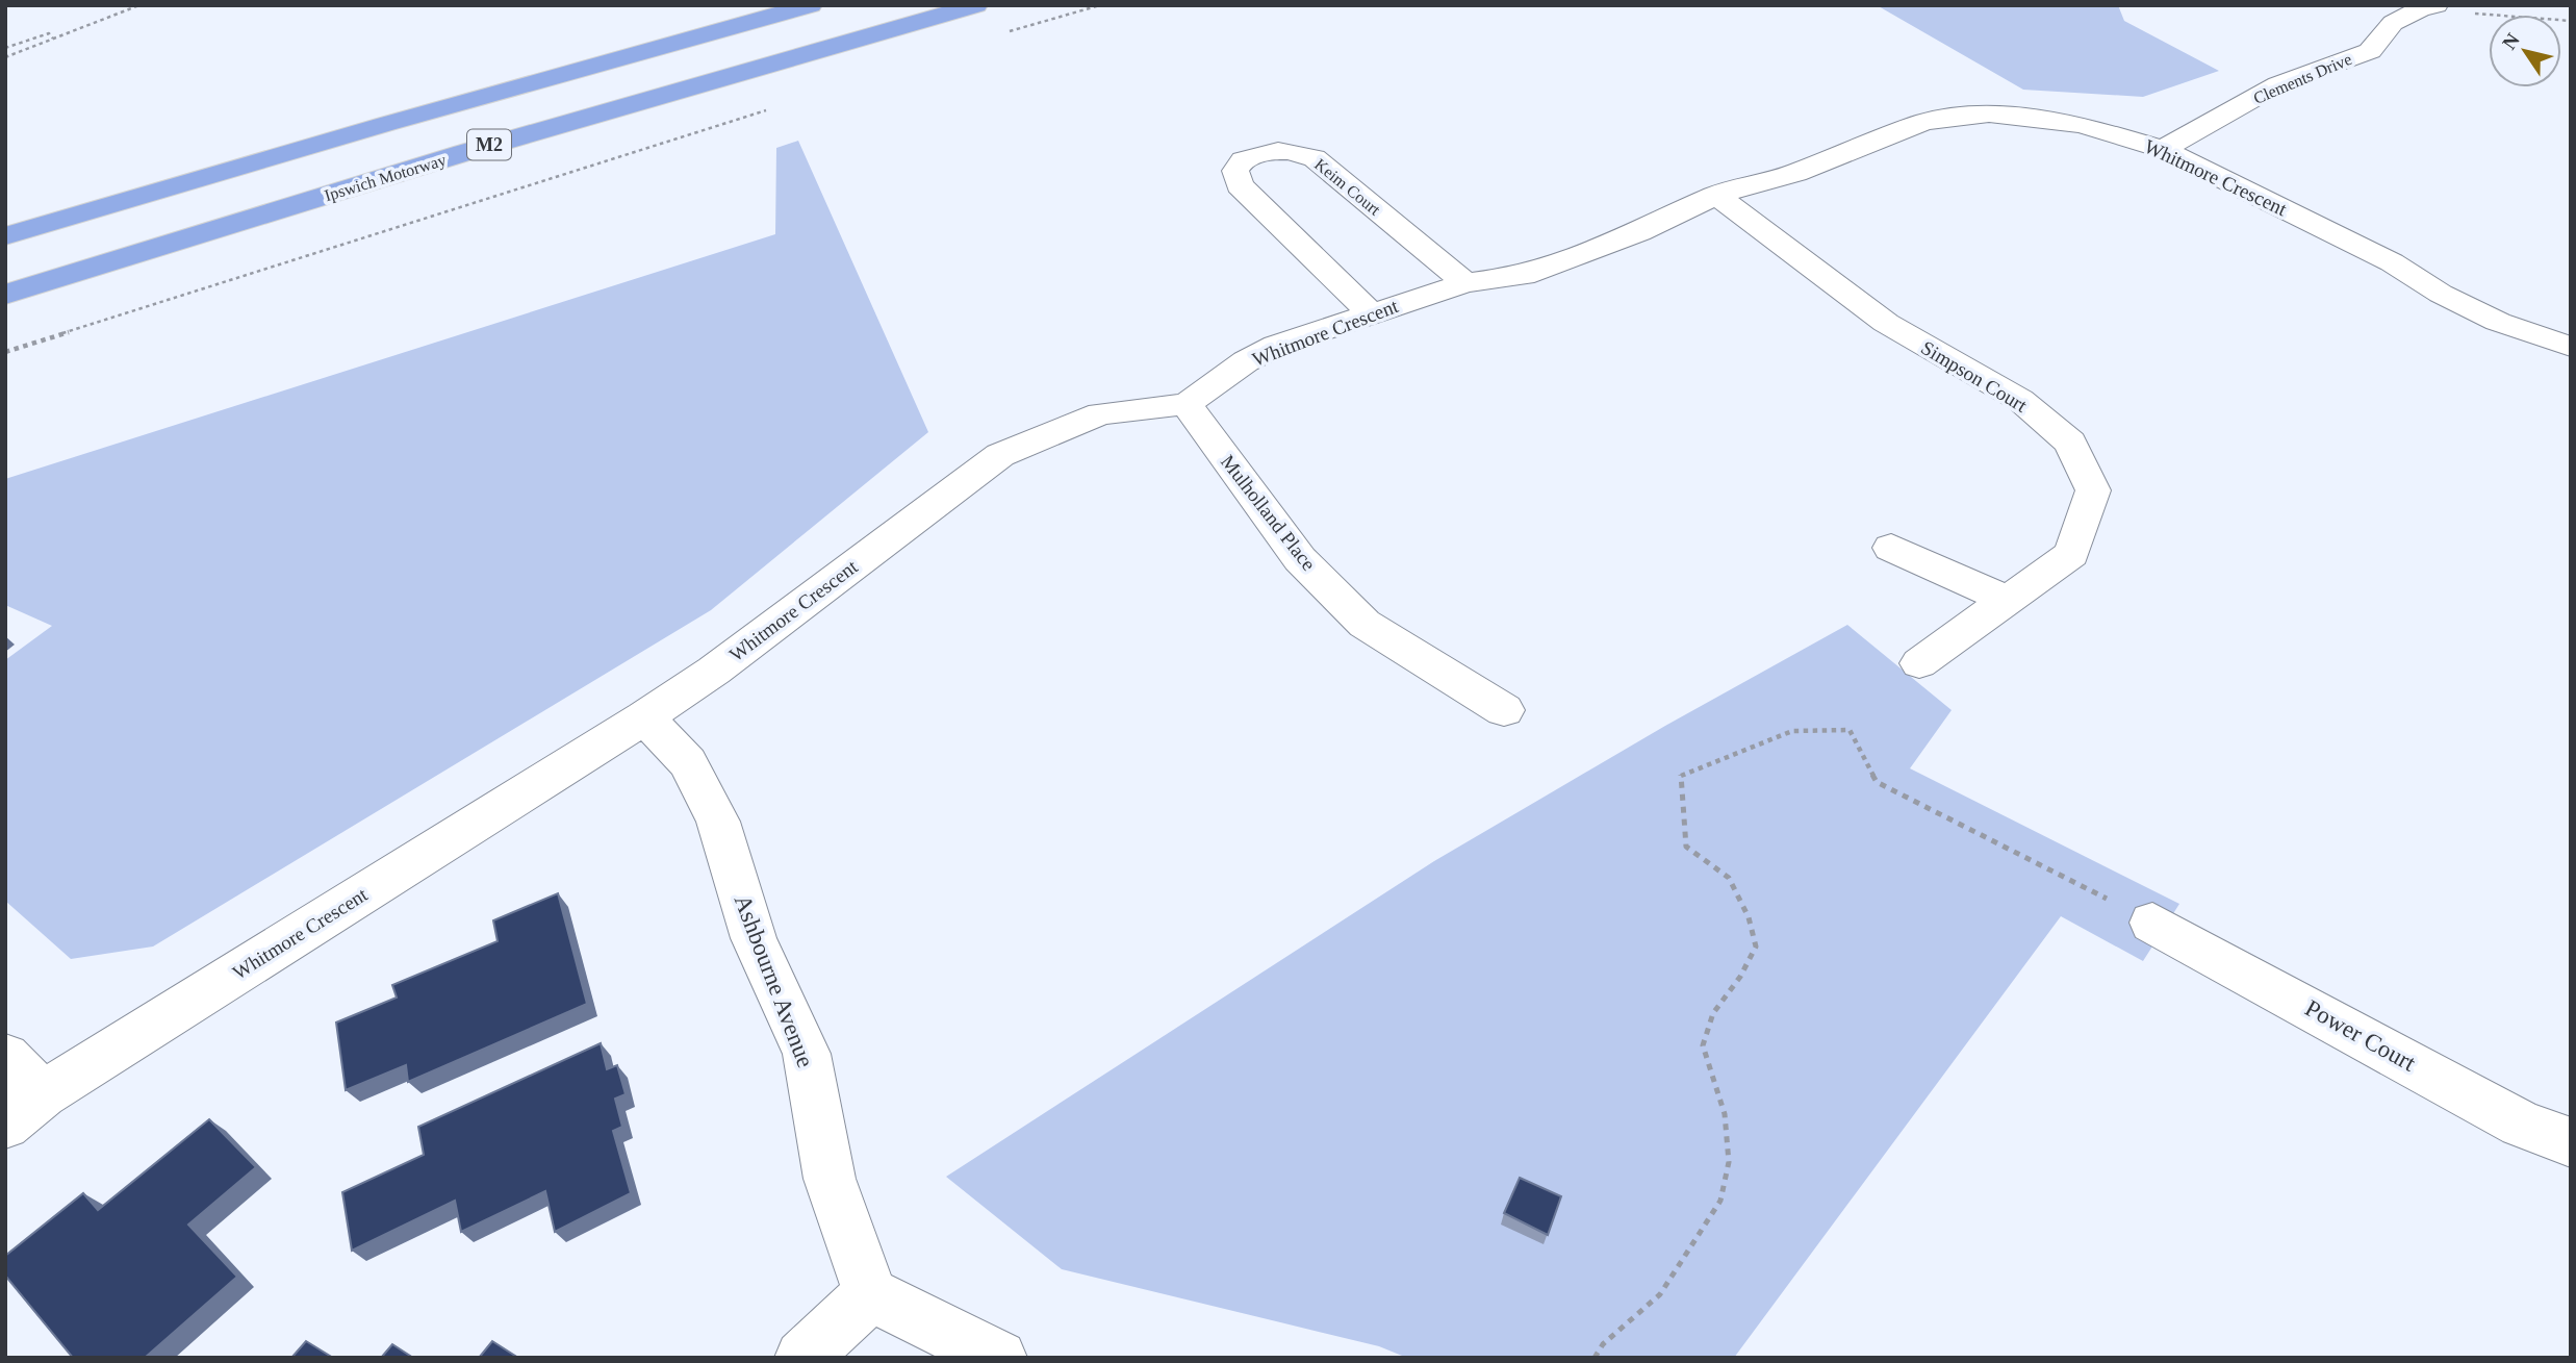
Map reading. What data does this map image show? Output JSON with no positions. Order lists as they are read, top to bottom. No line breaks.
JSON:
{"streets":{"highway":["M2","Ipswich Motorway"],"street":["Clements Drive","Whitmore Crescent","Keim Court","Simpson Court","Mulholland Place","Ashbourne Avenue","Power Court"]},"crossings":[["Clements Drive","Whitmore Crescent"],["Whitmore Crescent","Keim Court"],["Whitmore Crescent","Simpson Court"],["Whitmore Crescent","Mulholland Place"],["Whitmore Crescent","Ashbourne Avenue"]],"north":"top left"}
